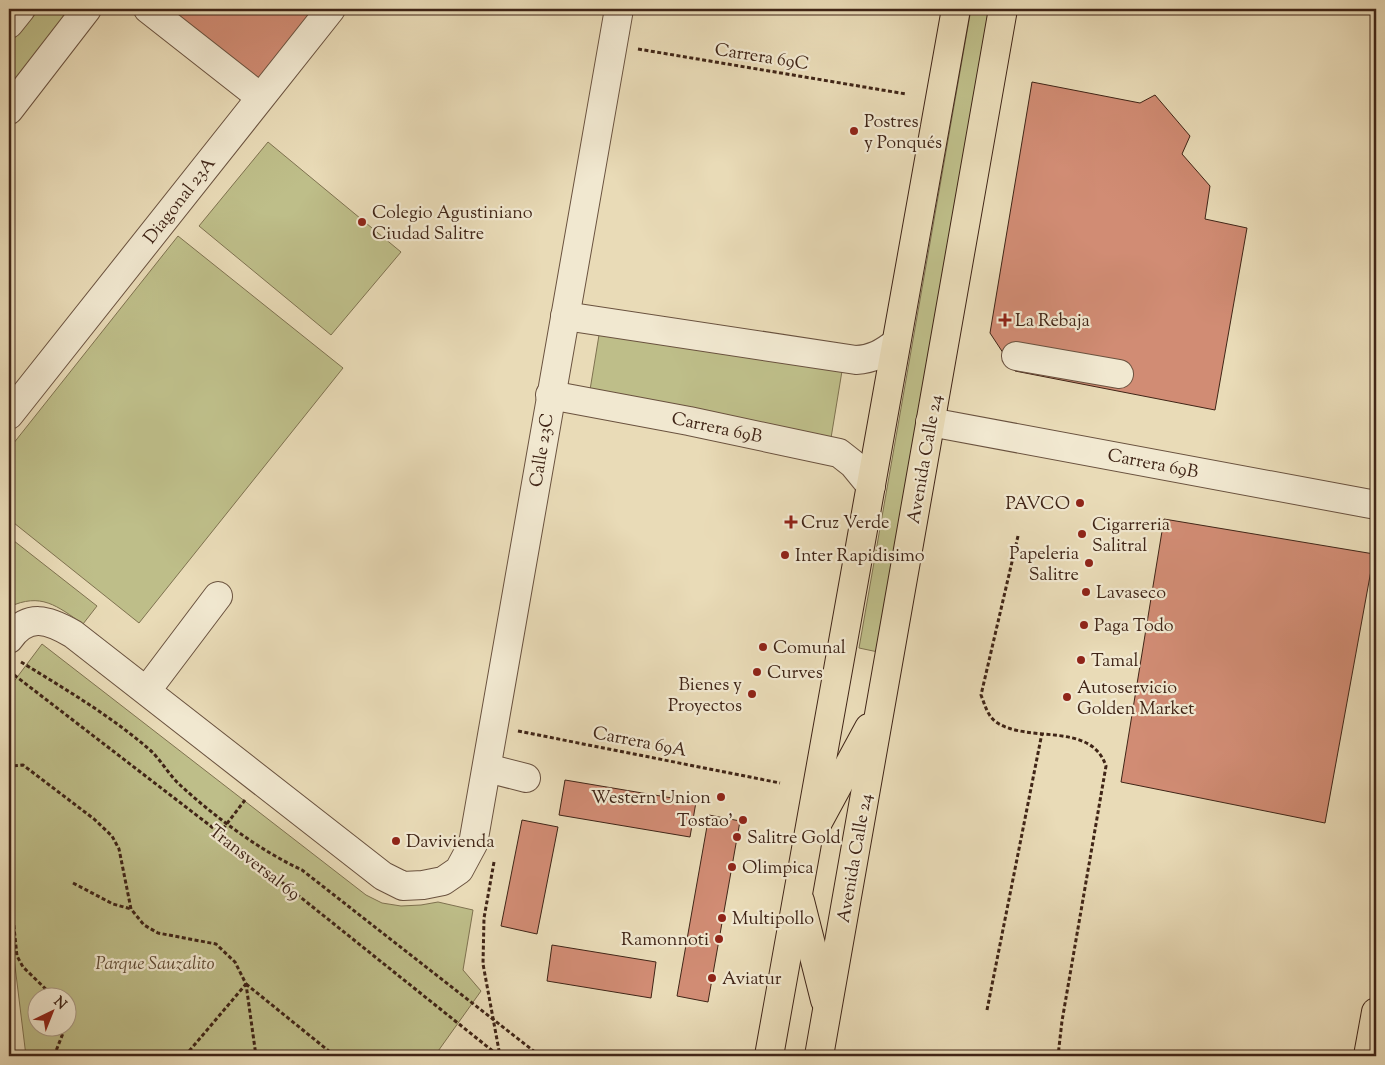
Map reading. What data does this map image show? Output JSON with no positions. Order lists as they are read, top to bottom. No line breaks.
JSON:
{"streets":{"main road":["Avenida Calle 24"],"street":["Diagonal 23A","Carrera 69B","Calle 23C"],"path":["Carrera 69C","Carrera 69A","Transversal 69"]},"crossings":[["Carrera 69C","Calle 23C"],["Carrera 69B","Calle 23C"],["Carrera 69B","Avenida Calle 24"],["Calle 23C","Carrera 69A"]],"parks":["Parque Sauzalito"],"places":{"other":["Postres y Ponqués","Colegio Agustiniano Ciudad Salitre","PAVCO","Cigarreria Salitral","Inter Rapidisimo","Papeleria Salitre","Lavaseco","Paga Todo","Comunal","Tamal","Curves","Bienes y Proyectos","Autoservicio Golden Market","Western Union","Tostao’","Salitre Gold","Davivienda","Olimpica","Multipollo","Ramonnoti","Aviatur"],"health":["La Rebaja","Cruz Verde"]},"north":"top right"}
